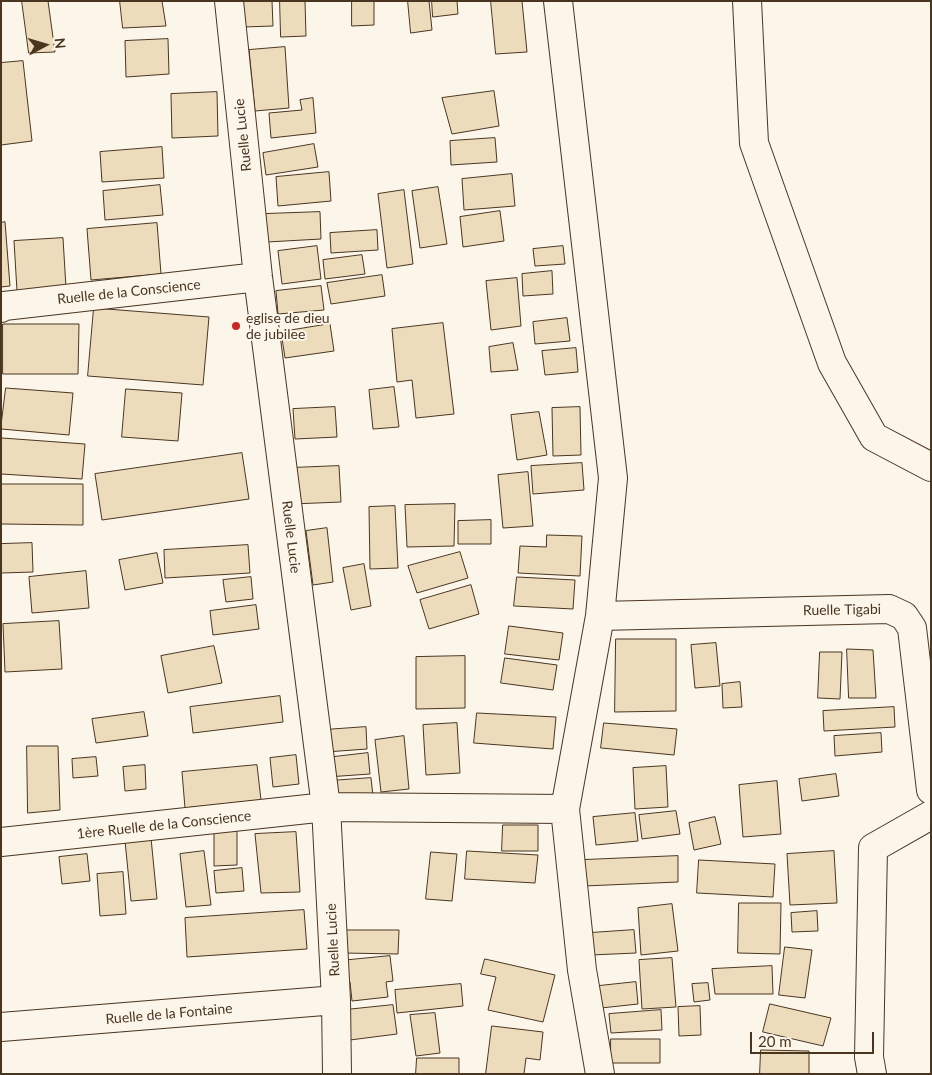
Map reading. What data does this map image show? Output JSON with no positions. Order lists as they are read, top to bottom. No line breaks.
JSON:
{"streets":{"street":["Ruelle Lucie","Ruelle de la Conscience","Ruelle Tigabi","1ère Ruelle de la Conscience","Ruelle de la Fontaine"]},"crossings":[["Ruelle Lucie","Ruelle de la Conscience"],["Ruelle Lucie","1ère Ruelle de la Conscience"],["Ruelle Lucie","Ruelle de la Fontaine"]],"places":["eglise de dieu de jubilee"],"scale_bar":"20 m","north":"right"}
